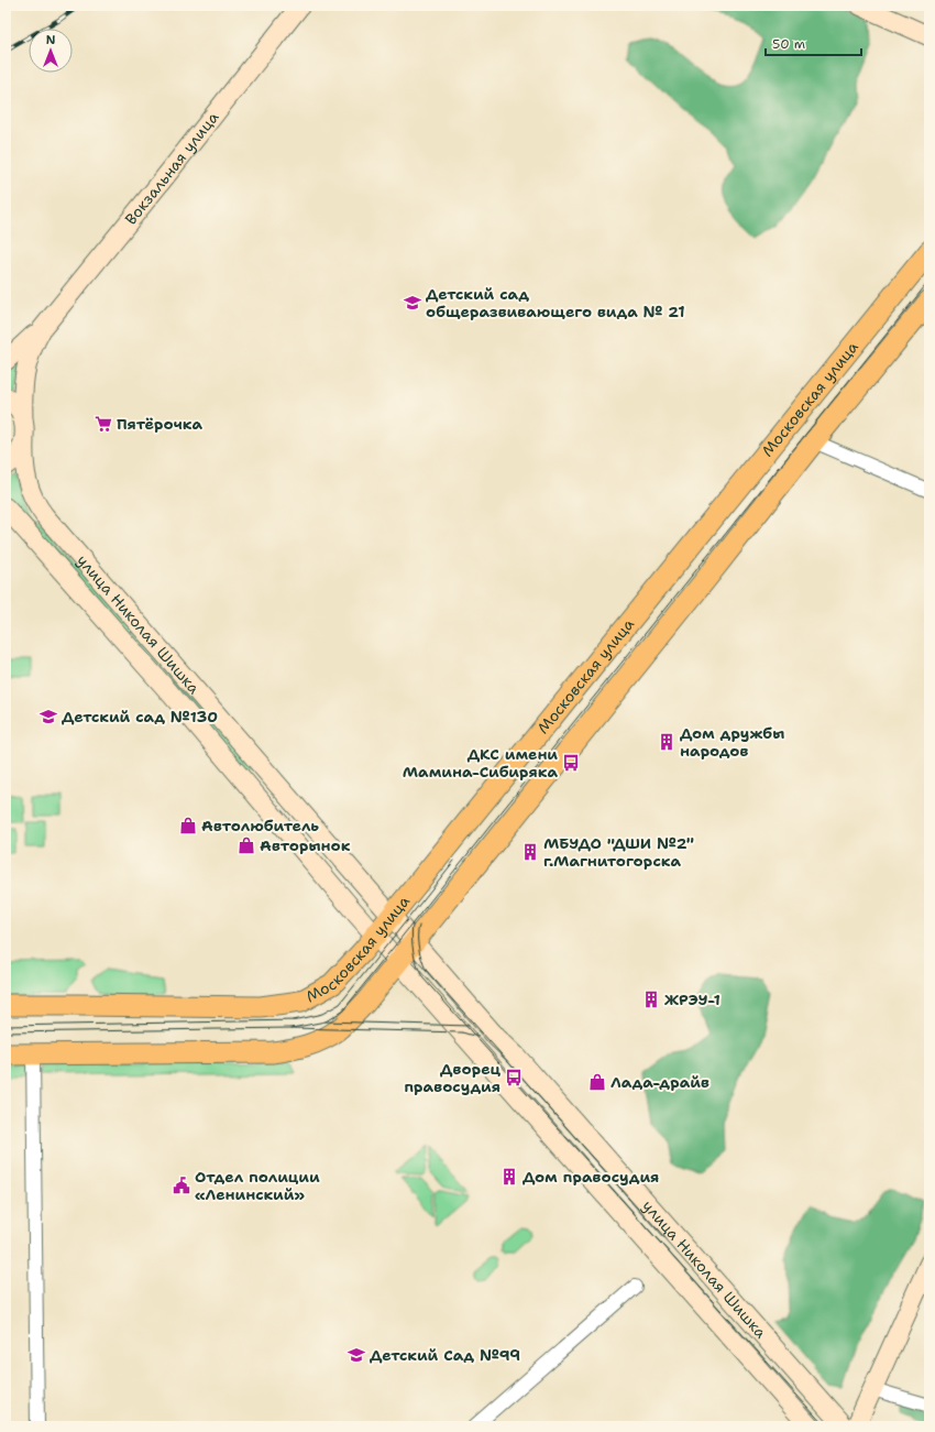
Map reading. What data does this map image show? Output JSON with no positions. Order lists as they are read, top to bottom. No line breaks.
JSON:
{"streets":{"main road":["Вокзальная улица","Московская улица","улица Николая Шишка"]},"crossings":[["Вокзальная улица","улица Николая Шишка"],["Московская улица","улица Николая Шишка"]],"places":{"school or university":["Детский сад общеразвивающего вида № 21","Детский сад №130","Детский Сад №99"],"supermarket":["Пятёрочка"],"building":["Дом дружбы народов","МБУДО \"ДШИ №2\" г.Магнитогорска","ЖРЭУ-1","Дом правосудия"],"bus stop":["ДКС имени Мамина-Сибиряка","Дворец правосудия"],"shop":["Автолюбитель","Авторынок","Лада-драйв"],"public building":["Отдел полиции «Ленинский»"]},"scale_bar":"50 m","north":"top"}
